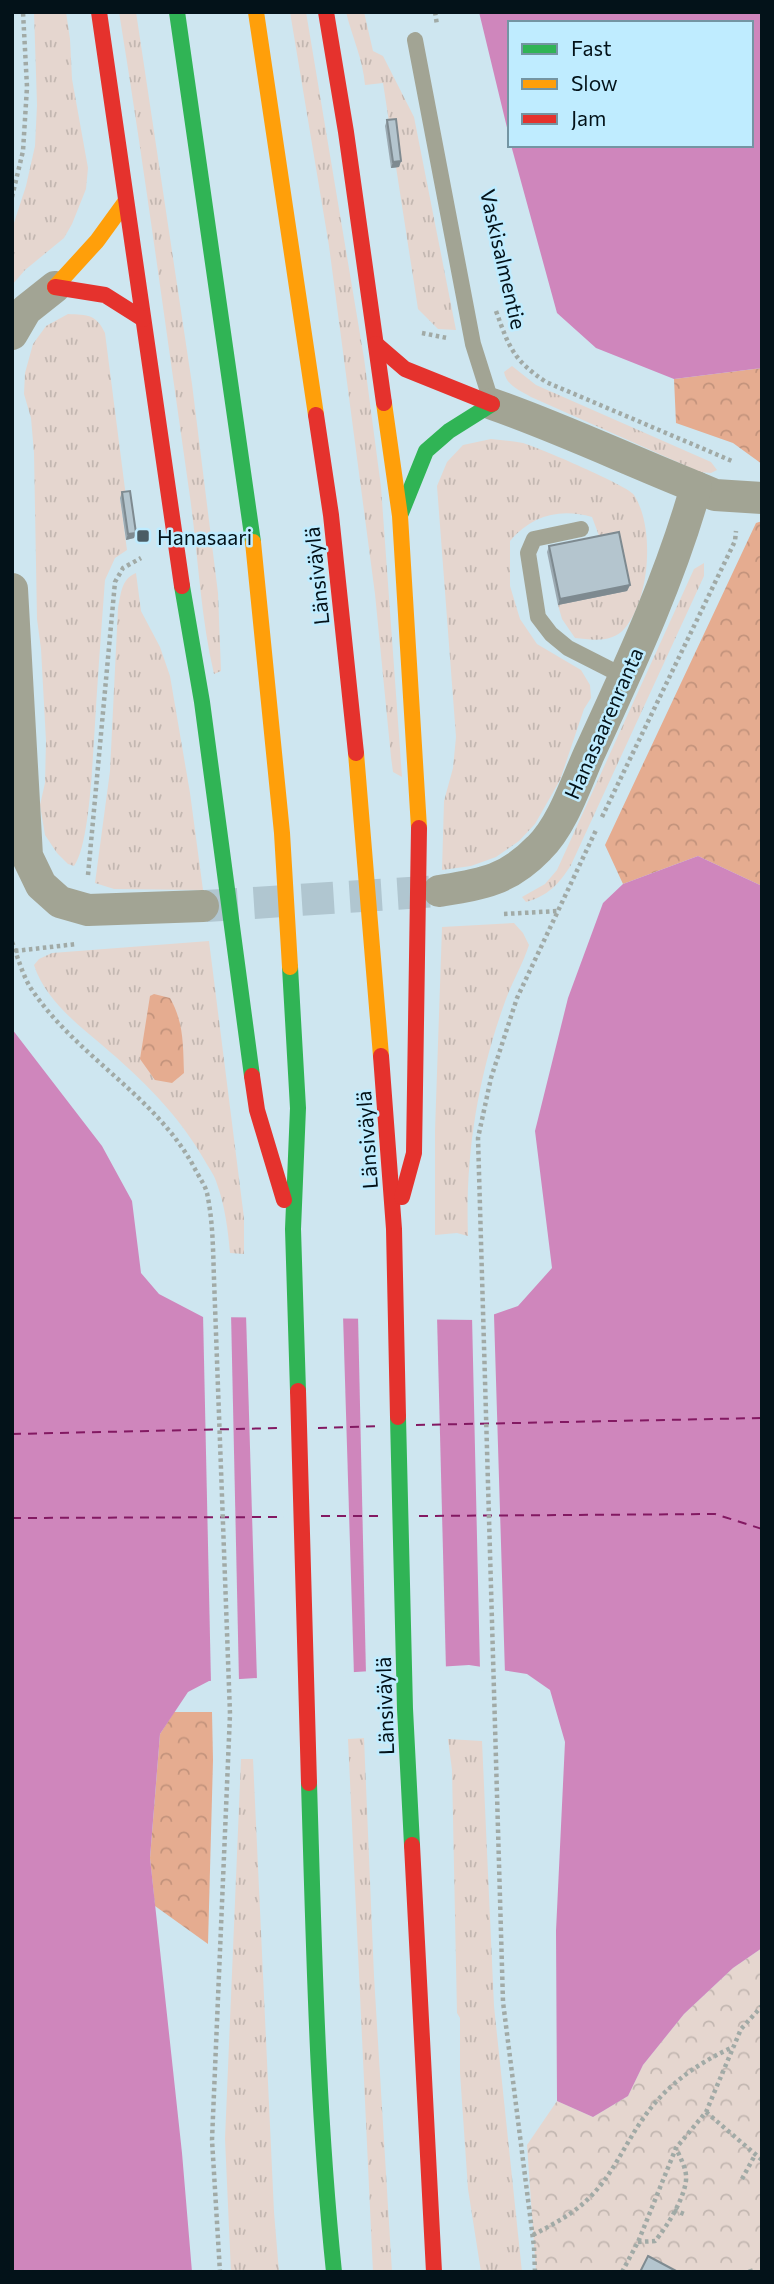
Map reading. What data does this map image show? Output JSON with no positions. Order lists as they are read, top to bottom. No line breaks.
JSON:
{"streets":{"highway":["Länsiväylä"],"street":["Hanasaarenranta"],"path":["Vaskisalmentie"]},"places":{"transit":["Hanasaari"]},"legend":["Fast","Slow","Jam"]}
